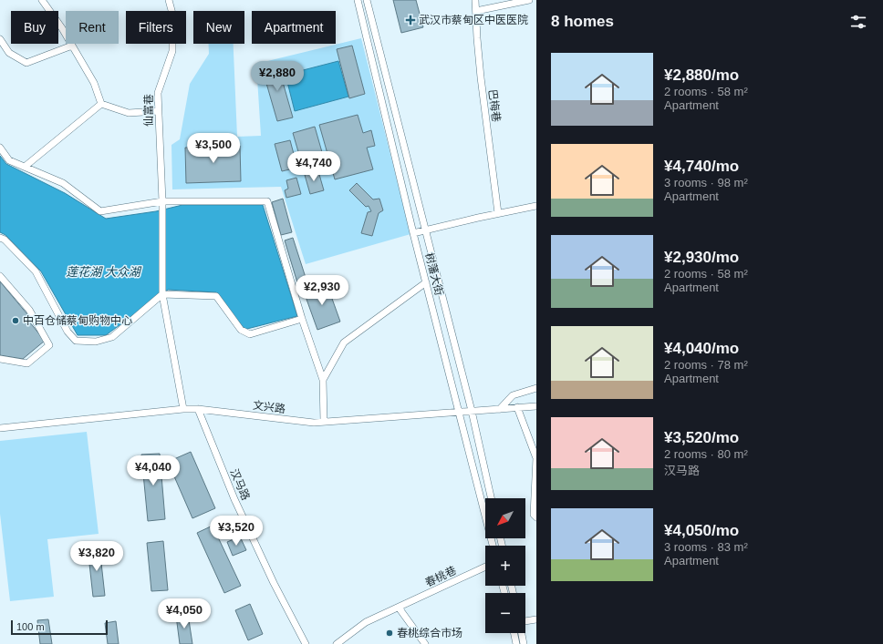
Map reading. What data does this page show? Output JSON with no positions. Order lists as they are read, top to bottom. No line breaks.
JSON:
{"streets":{"street":["巴梅巷","仙富巷","树藩大街","文兴路","汉马路","春桃巷"]},"crossings":[["仙富巷","文兴路"],["树藩大街","文兴路"],["文兴路","汉马路"]],"water":["莲花湖 大众湖"],"places":{"health":["武汉市蔡甸区中医医院"],"other":["中百仓储蔡甸购物中心","春桃综合市场"]},"scale_bar":"100 m","north":"bottom left","page":{"heading":"8 homes","chip":["Buy","Rent","Filters","New","Apartment"],"list":[{"name":"¥2,880/mo","note":"2 rooms · 58 m² · Apartment"},{"name":"¥4,740/mo","note":"3 rooms · 98 m² · Apartment"},{"name":"¥2,930/mo","note":"2 rooms · 58 m² · Apartment"},{"name":"¥4,040/mo","note":"2 rooms · 78 m² · Apartment"},{"name":"¥3,520/mo","note":"2 rooms · 80 m² · 汉马路"},{"name":"¥4,050/mo","note":"3 rooms · 83 m² · Apartment"}],"price":["¥2,880","¥3,500","¥4,740","¥2,930","¥4,040","¥3,520","¥3,820","¥4,050"],"map_buttons":["+","−"],"scale":"100 m"}}
